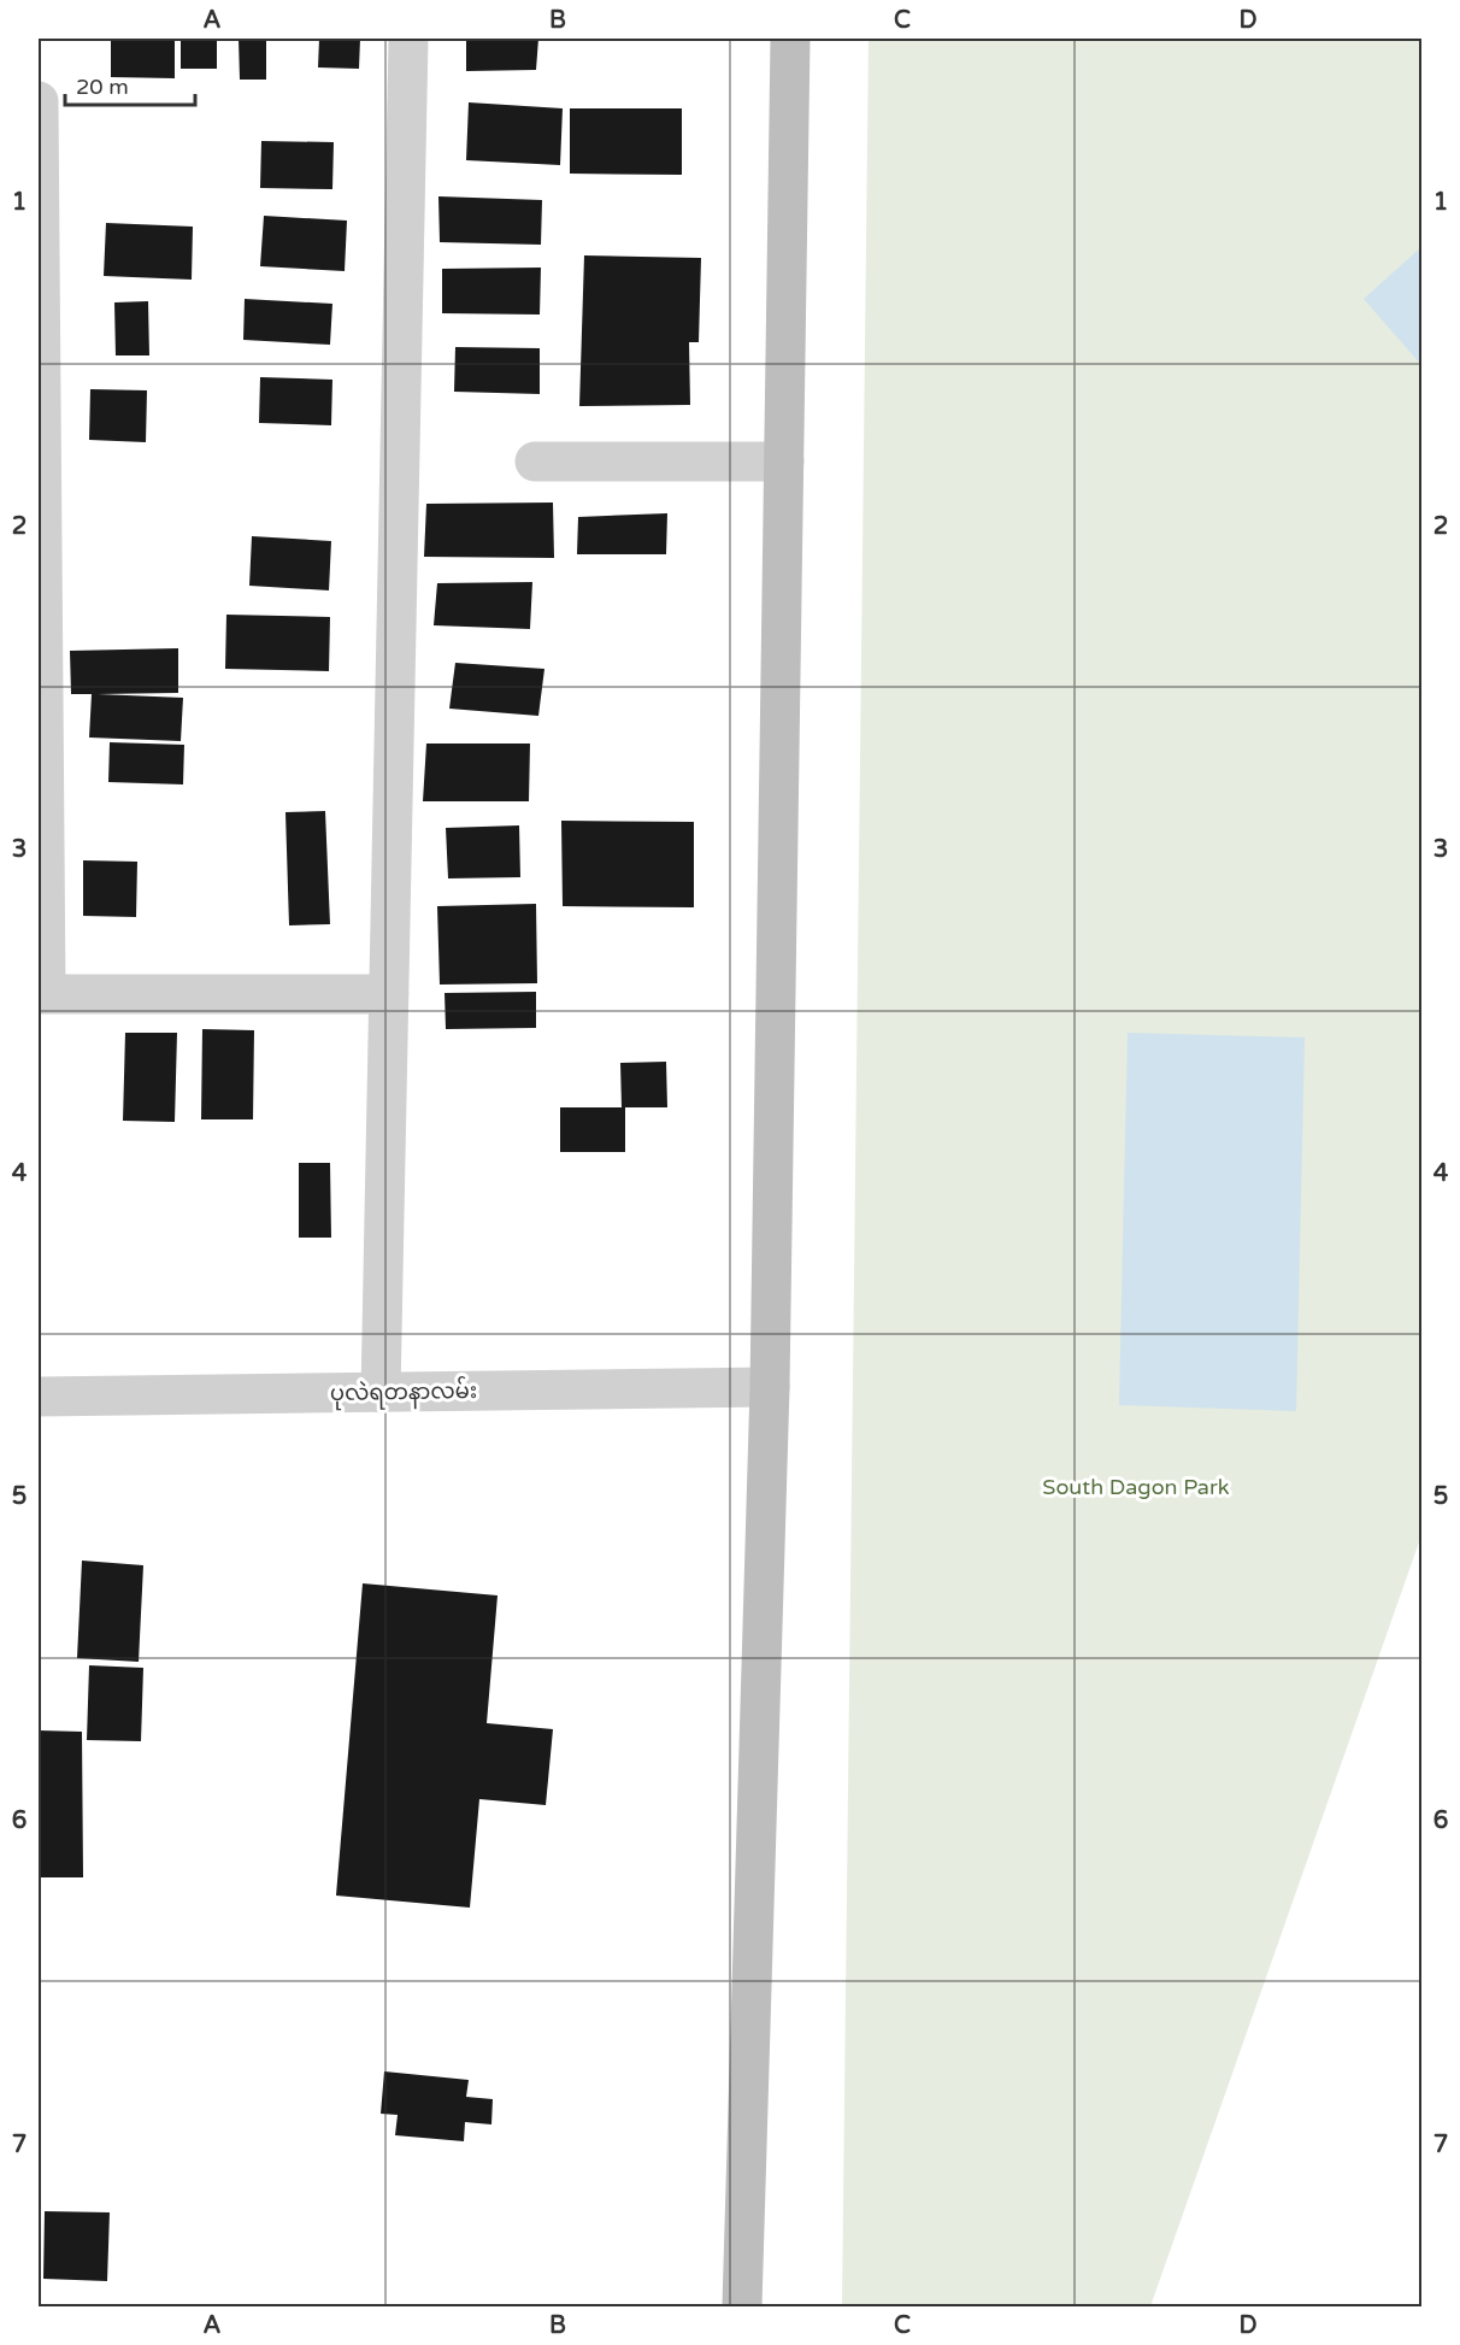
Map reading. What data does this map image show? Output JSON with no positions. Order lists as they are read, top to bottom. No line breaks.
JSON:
{"streets":{"street":["ပုလဲရတနာလမ်း"]},"parks":["South Dagon Park"],"scale_bar":"20 m","grid":{"columns":["A","B","C","D"],"rows":["1","2","3","4","5","6","7"]}}
